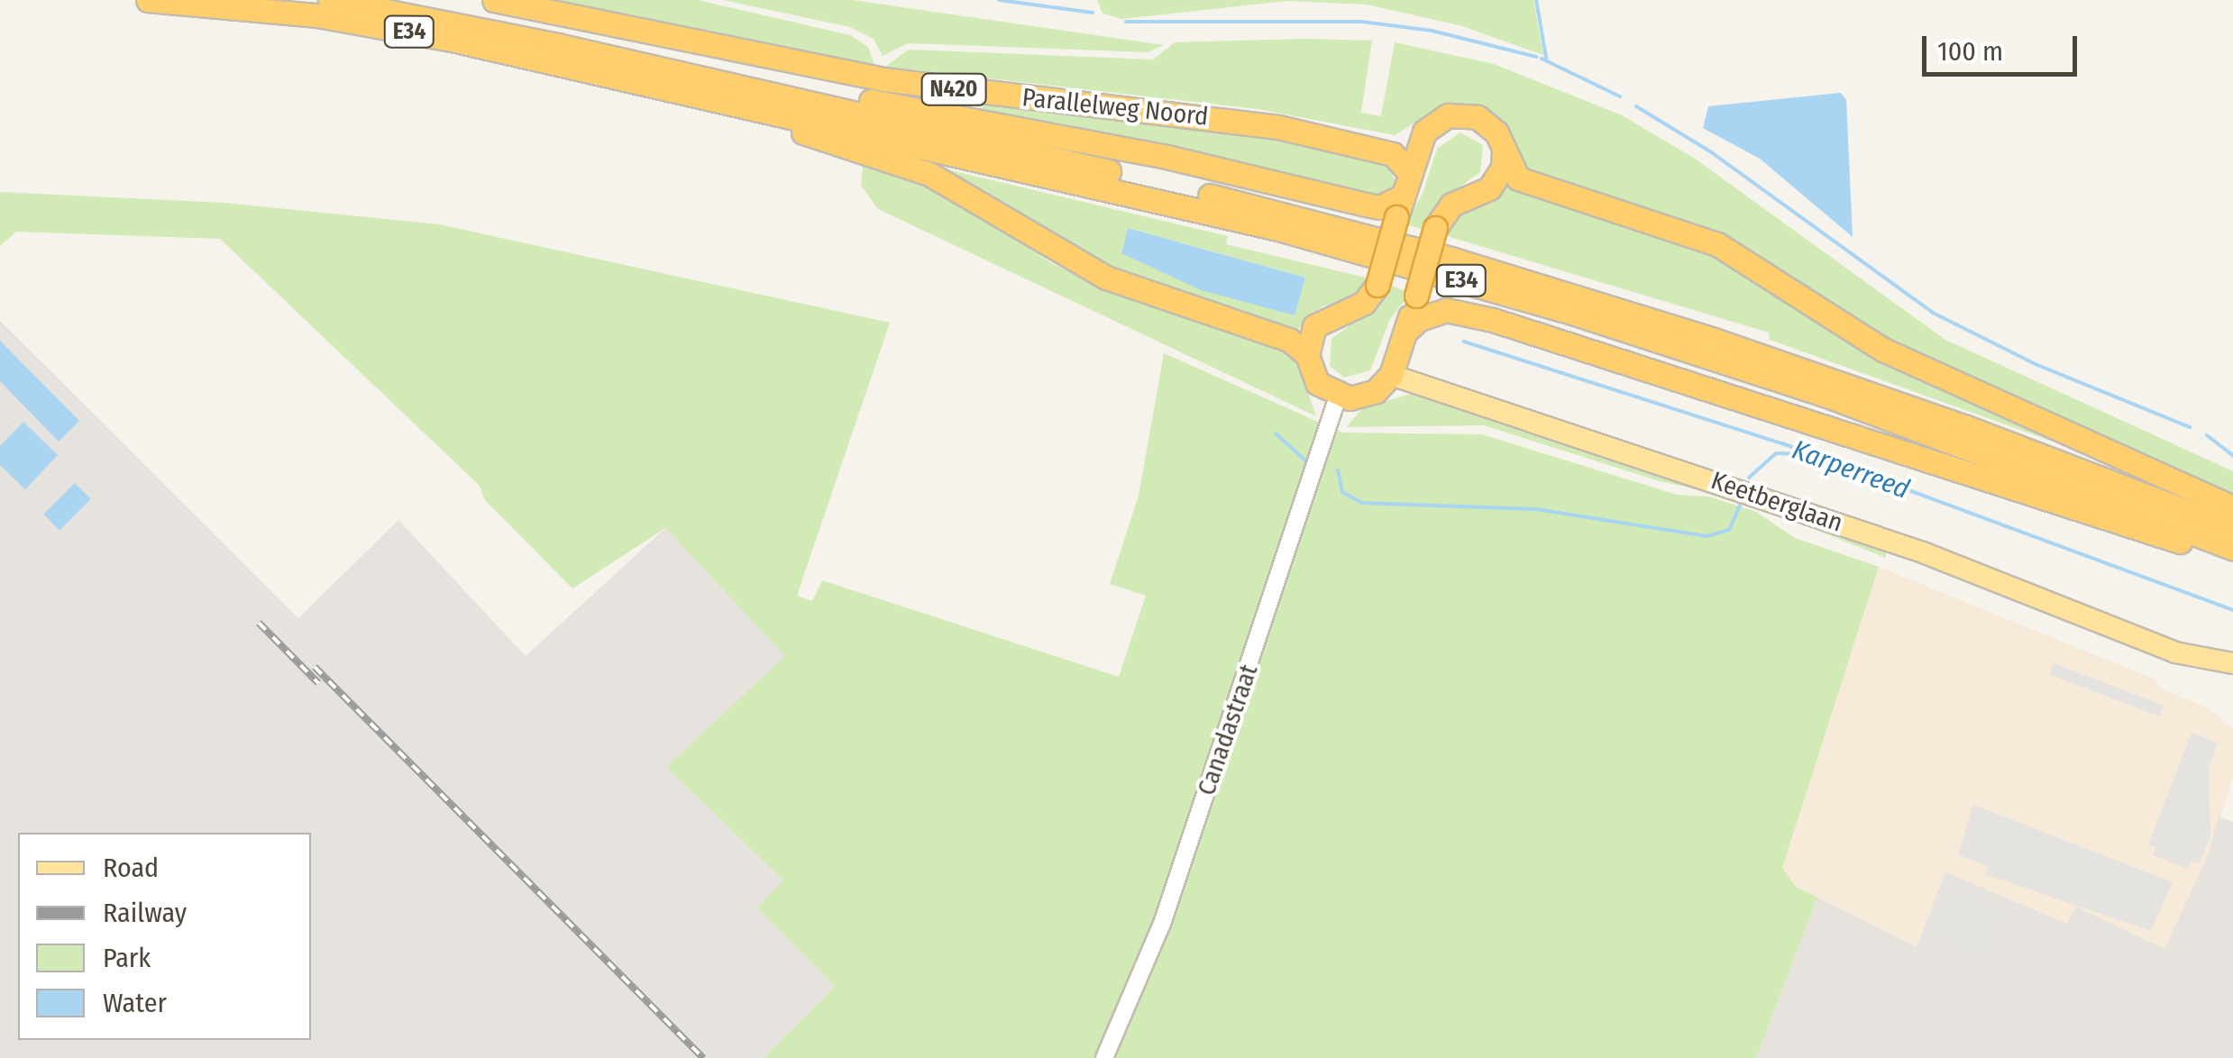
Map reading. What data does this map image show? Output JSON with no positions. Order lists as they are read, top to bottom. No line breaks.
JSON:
{"streets":{"highway":["E34","N420","Parallelweg Noord"],"main road":["Keetberglaan"],"street":["Canadastraat"]},"crossings":[["N420","Parallelweg Noord"]],"water":["Karperreed"],"legend":["Road","Railway","Park","Water"],"scale_bar":"100 m"}
